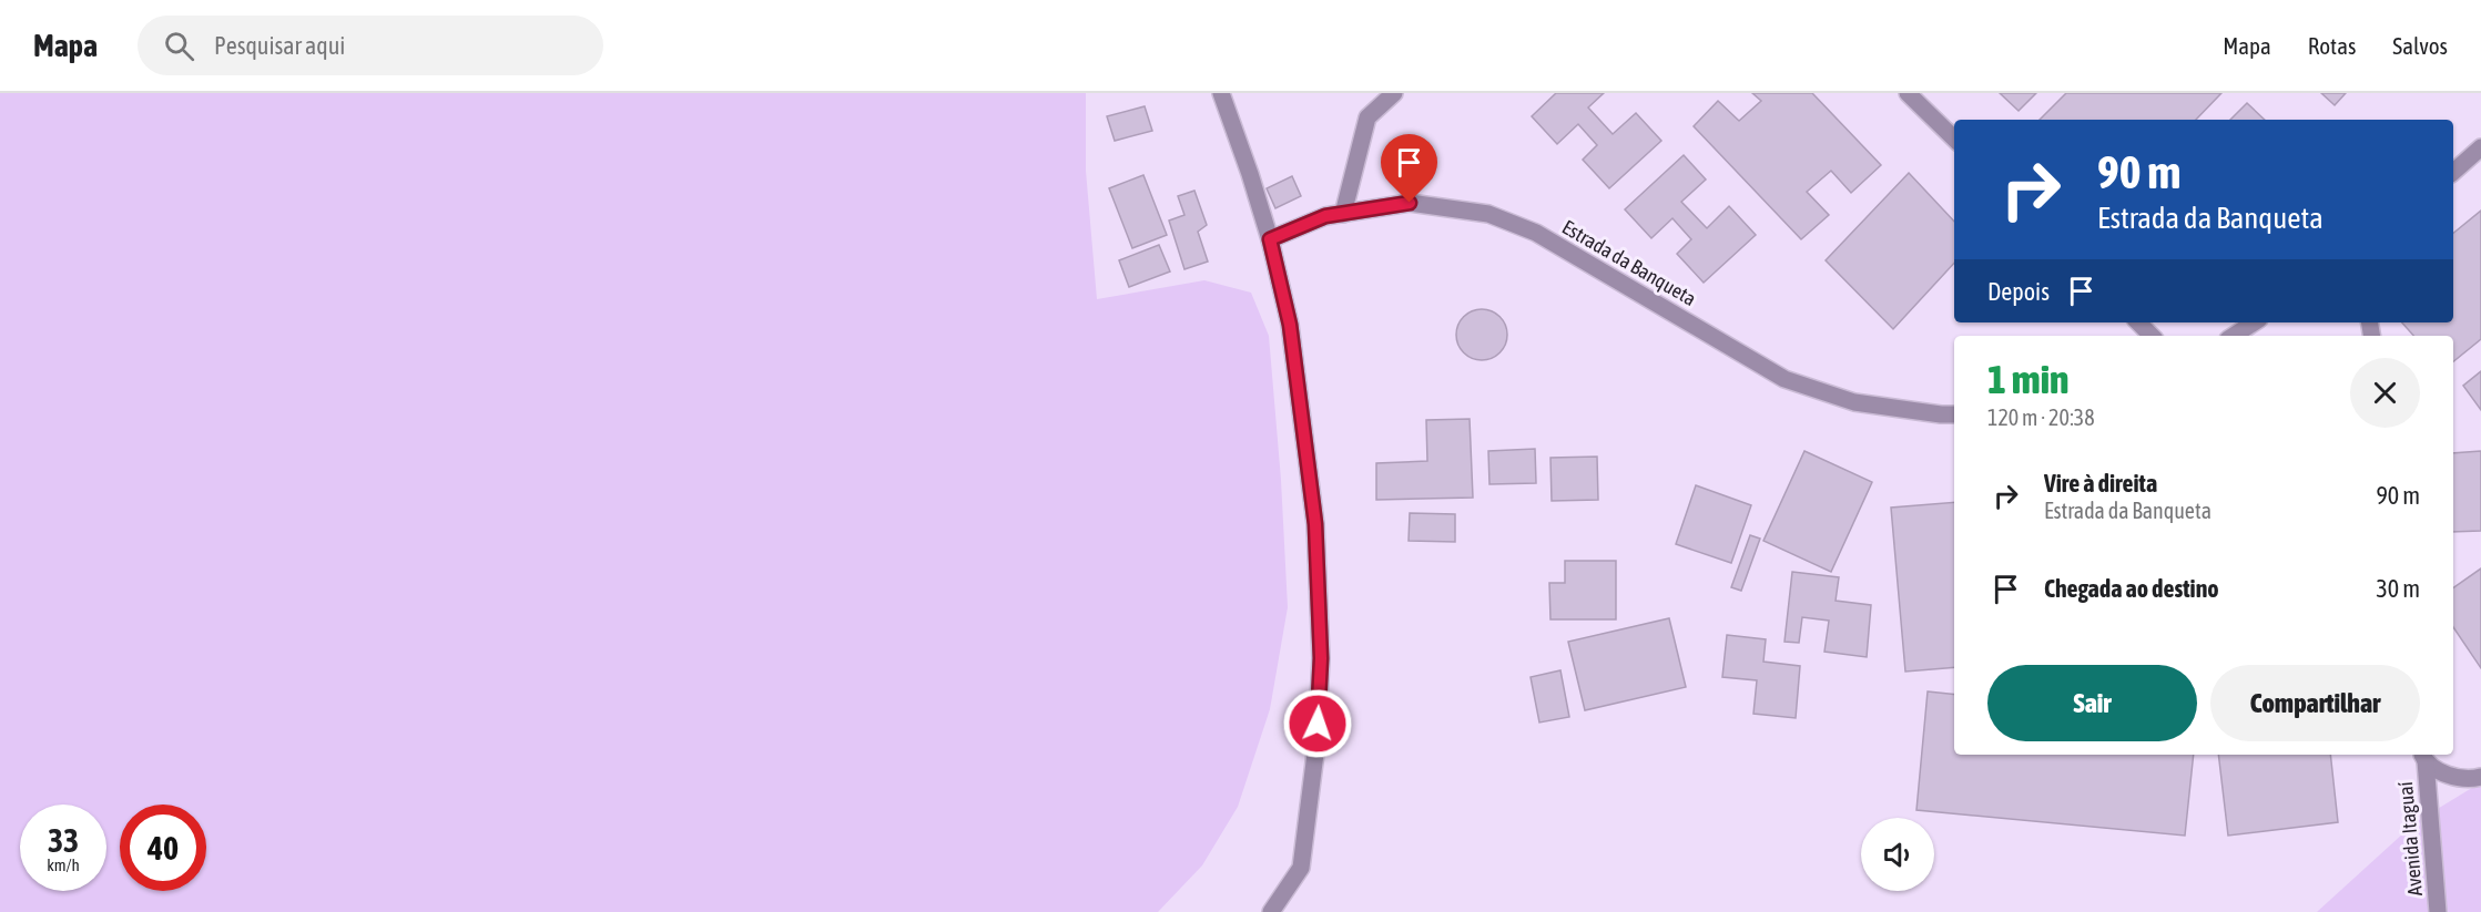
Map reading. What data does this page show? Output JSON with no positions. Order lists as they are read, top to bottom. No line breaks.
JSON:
{"streets":{"street":["Estrada da Banqueta","Avenida Itaguaí"]},"page":{"header":"Mapa","search":"Pesquisar aqui","nav":["Mapa","Rotas","Salvos"],"turn":["90 m","Estrada da Banqueta"],"then":"Depois","heading":["1 min","120 m · 20:38"],"list":[{"name":"Vire à direita","note":"Estrada da Banqueta","value":"90 m"},{"name":"Chegada ao destino","value":"30 m"}],"buttons":["Sair","Compartilhar"],"speed":"33 km/h","limit":"40"}}
